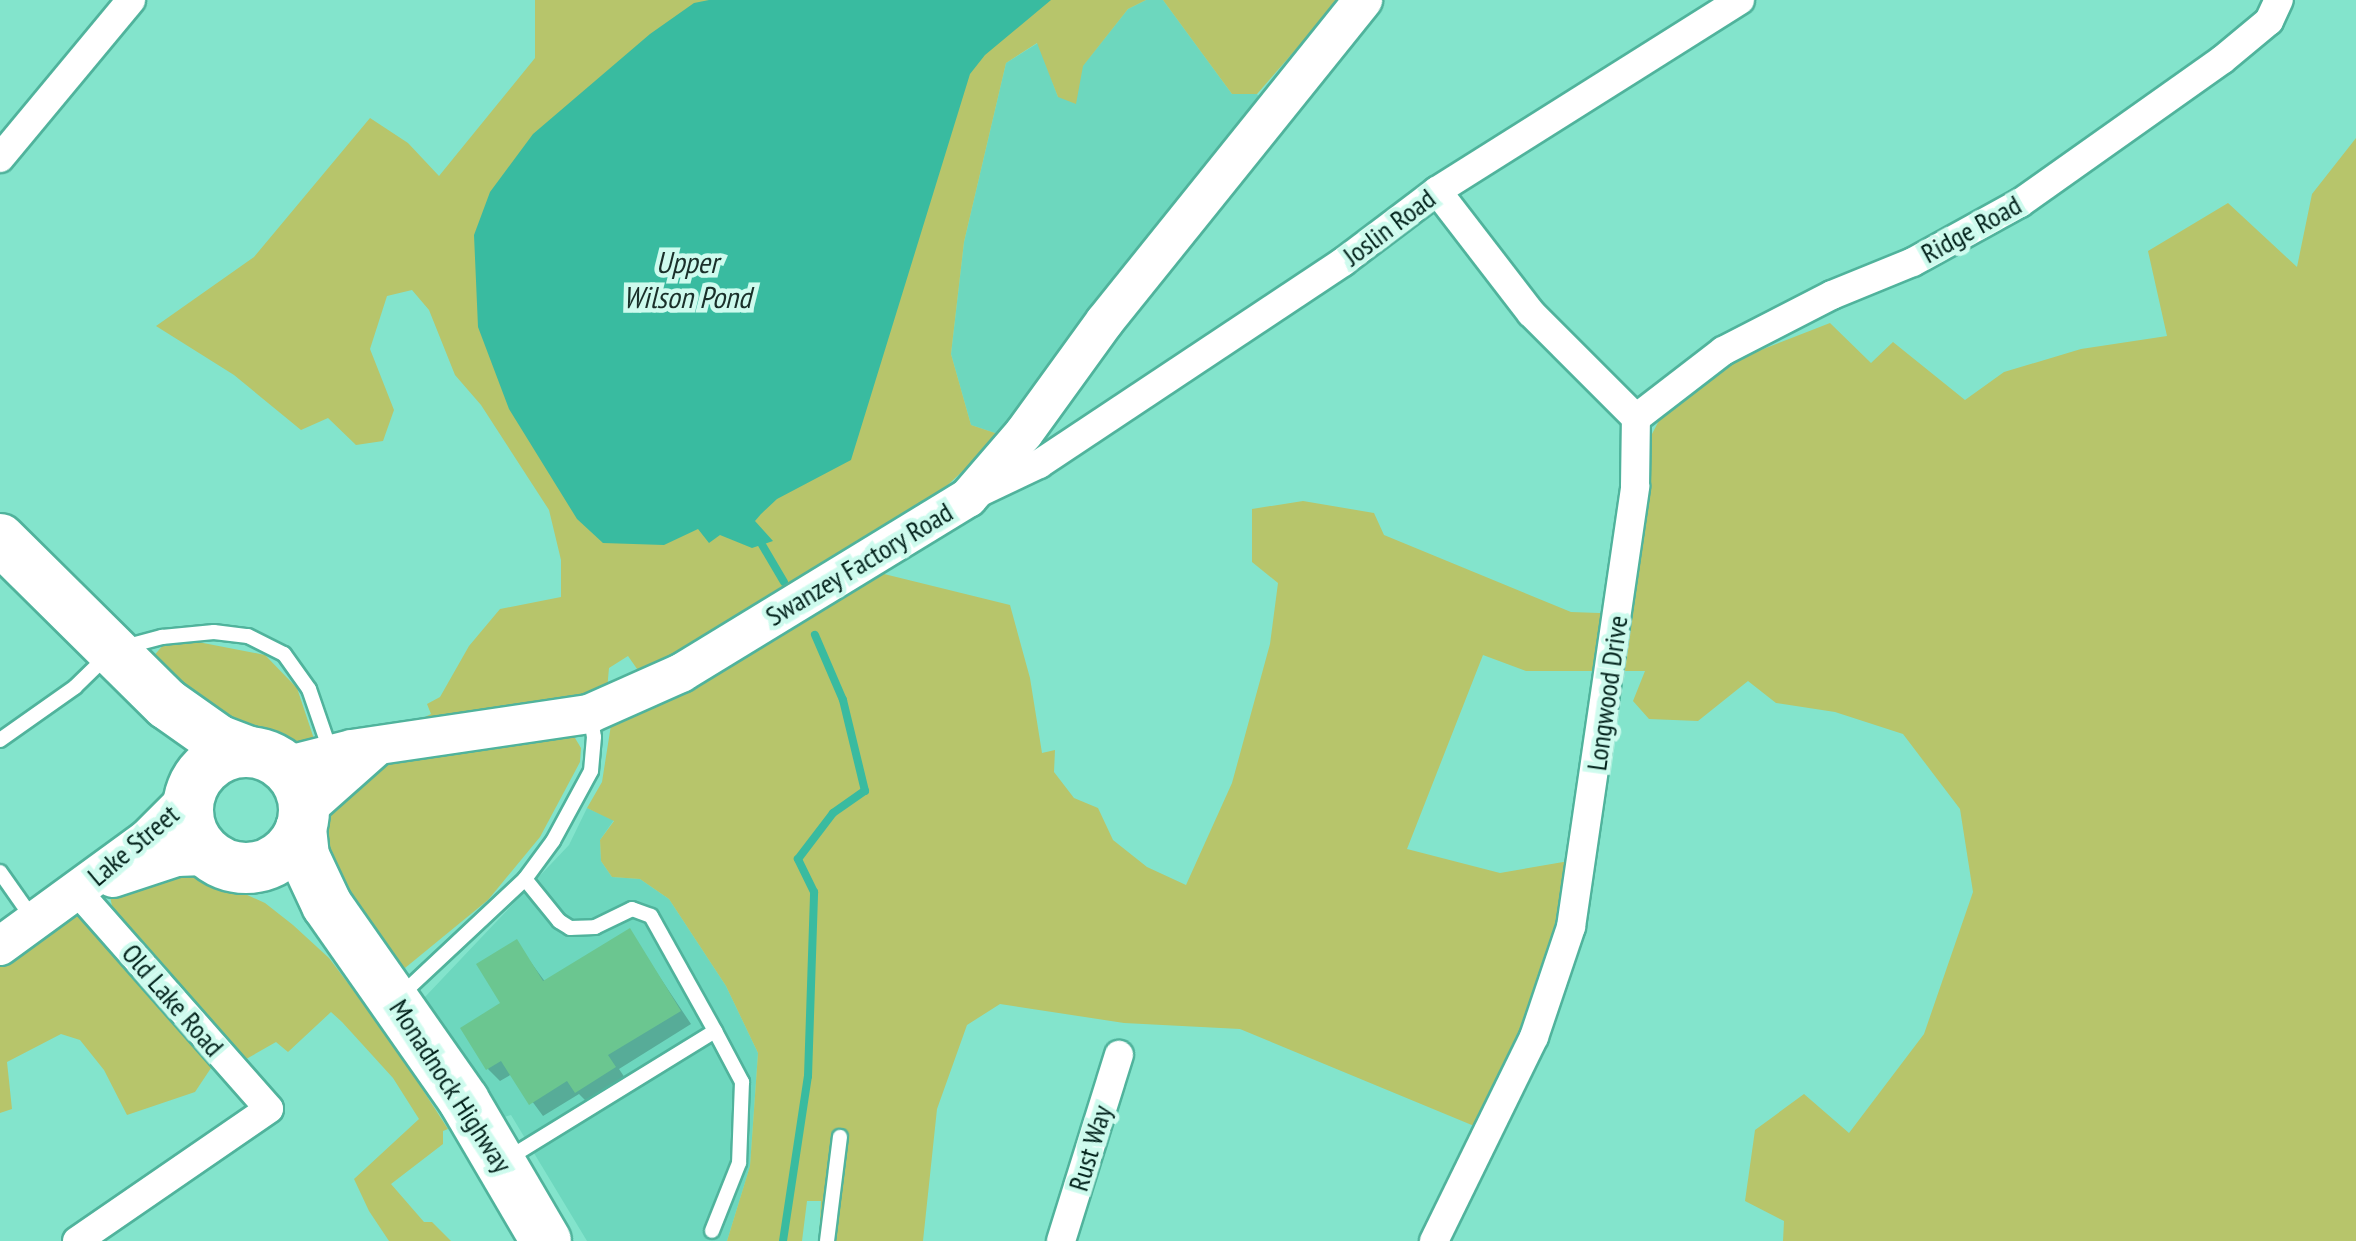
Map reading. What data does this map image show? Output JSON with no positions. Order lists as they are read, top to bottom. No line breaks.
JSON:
{"streets":{"highway":["Monadnock Highway"],"street":["Joslin Road","Ridge Road","Swanzey Factory Road","Longwood Drive","Lake Street","Old Lake Road","Rust Way"]},"crossings":[["Joslin Road","Swanzey Factory Road"],["Ridge Road","Longwood Drive"],["Swanzey Factory Road","Lake Street"],["Swanzey Factory Road","Monadnock Highway"],["Lake Street","Old Lake Road"],["Lake Street","Monadnock Highway"]],"water":["Upper Wilson Pond"]}
